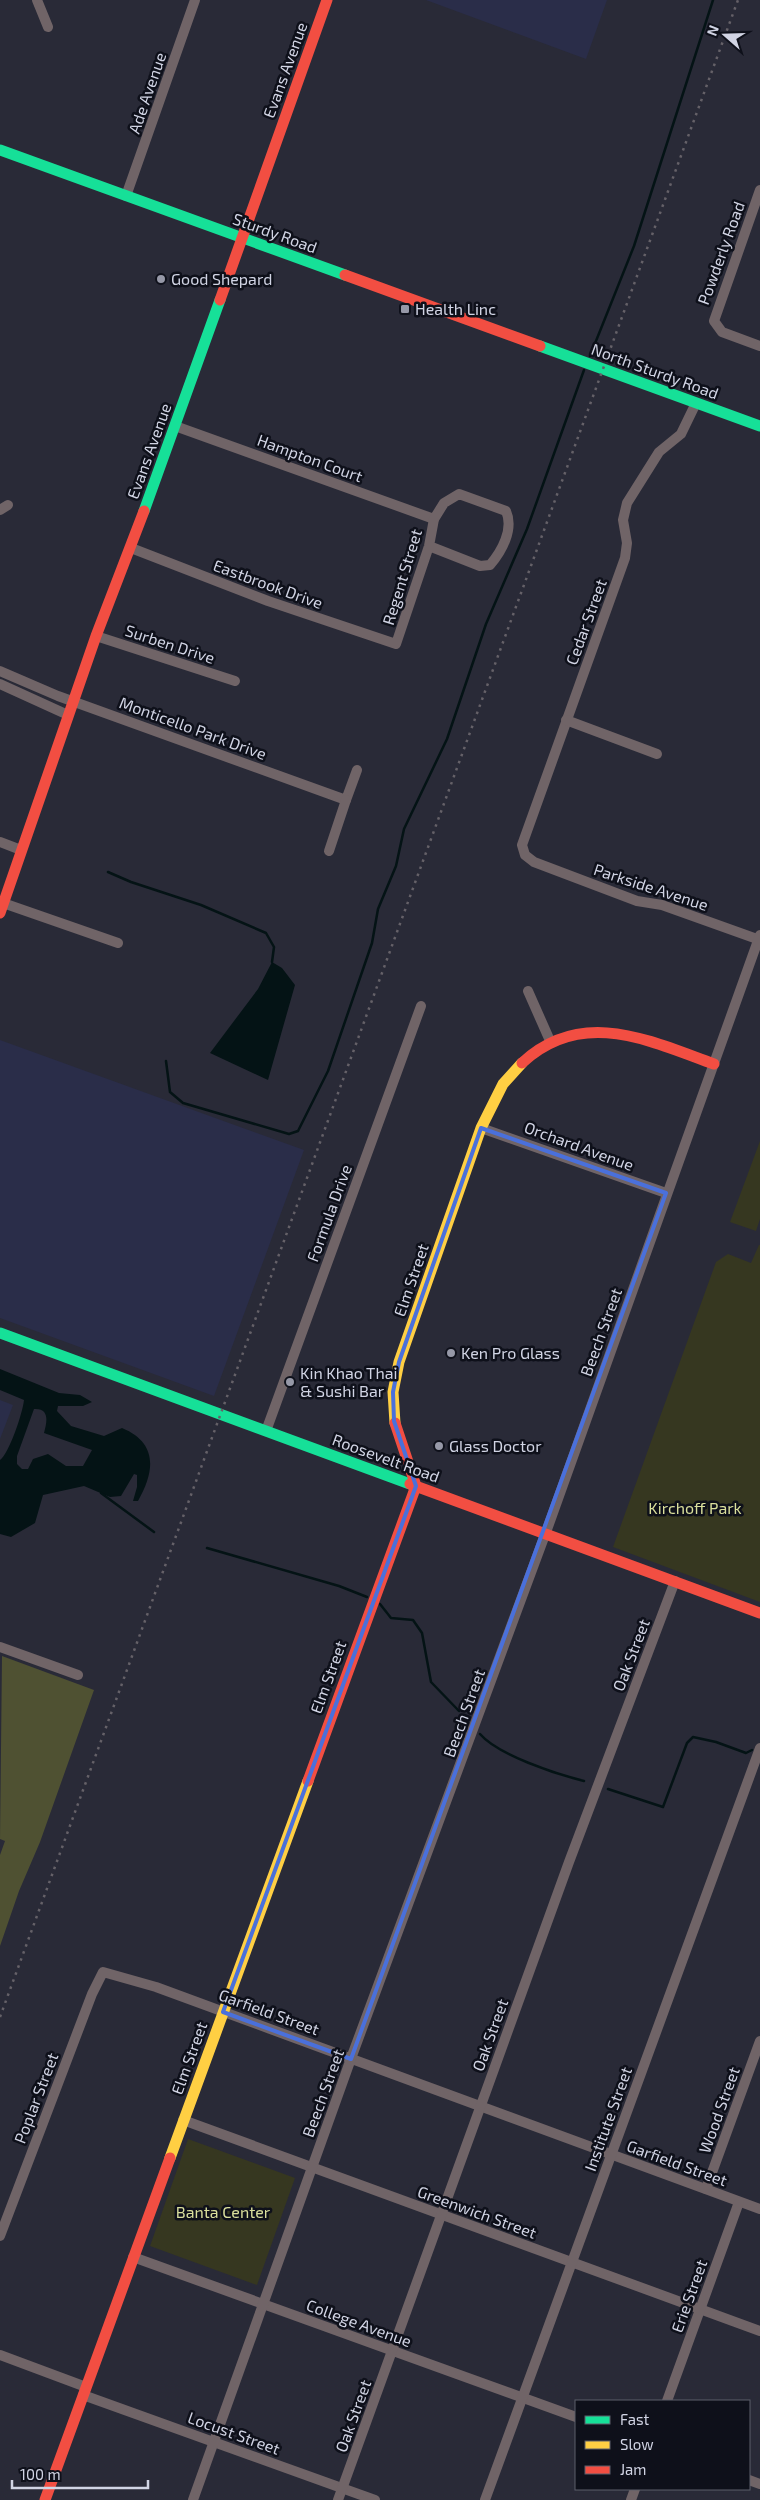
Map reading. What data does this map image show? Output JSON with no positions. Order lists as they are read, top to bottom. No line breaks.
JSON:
{"streets":{"street":["Evans Avenue","Ade Avenue","Sturdy Road","Powderly Road","North Sturdy Road","Hampton Court","Regent Street","Eastbrook Drive","Cedar Street","Surben Drive","Monticello Park Drive","Parkside Avenue","Orchard Avenue","Formula Drive","Elm Street","Beech Street","Roosevelt Road","Oak Street","Garfield Street","Poplar Street","Wood Street","Institute Street","Greenwich Street","Erie Street","College Avenue","Locust Street"]},"crossings":[["Evans Avenue","Sturdy Road"],["Evans Avenue","Hampton Court"],["Evans Avenue","Eastbrook Drive"],["Evans Avenue","Surben Drive"],["Evans Avenue","Monticello Park Drive"],["Ade Avenue","Sturdy Road"],["Sturdy Road","North Sturdy Road"],["North Sturdy Road","Cedar Street"],["Hampton Court","Regent Street"],["Regent Street","Eastbrook Drive"],["Cedar Street","Parkside Avenue"],["Parkside Avenue","Beech Street"],["Orchard Avenue","Elm Street"],["Orchard Avenue","Beech Street"],["Formula Drive","Roosevelt Road"],["Elm Street","Beech Street"],["Elm Street","Roosevelt Road"],["Elm Street","Garfield Street"],["Elm Street","Greenwich Street"],["Elm Street","College Avenue"],["Elm Street","Locust Street"],["Beech Street","Roosevelt Road"],["Beech Street","Garfield Street"],["Beech Street","Greenwich Street"],["Beech Street","College Avenue"],["Beech Street","Locust Street"],["Roosevelt Road","Oak Street"],["Oak Street","Garfield Street"],["Oak Street","Greenwich Street"],["Oak Street","College Avenue"],["Oak Street","Locust Street"],["Garfield Street","Poplar Street"],["Garfield Street","Wood Street"],["Garfield Street","Institute Street"],["Garfield Street","Erie Street"],["Institute Street","Greenwich Street"],["Institute Street","College Avenue"],["Greenwich Street","Erie Street"]],"parks":["Kirchoff Park","Banta Center"],"places":{"other":["Good Shepard","Ken Pro Glass","Kin Khao Thai & Sushi Bar","Glass Doctor"],"transit":["Health Linc"]},"legend":["Fast","Slow","Jam"],"scale_bar":"100 m","north":"left"}
